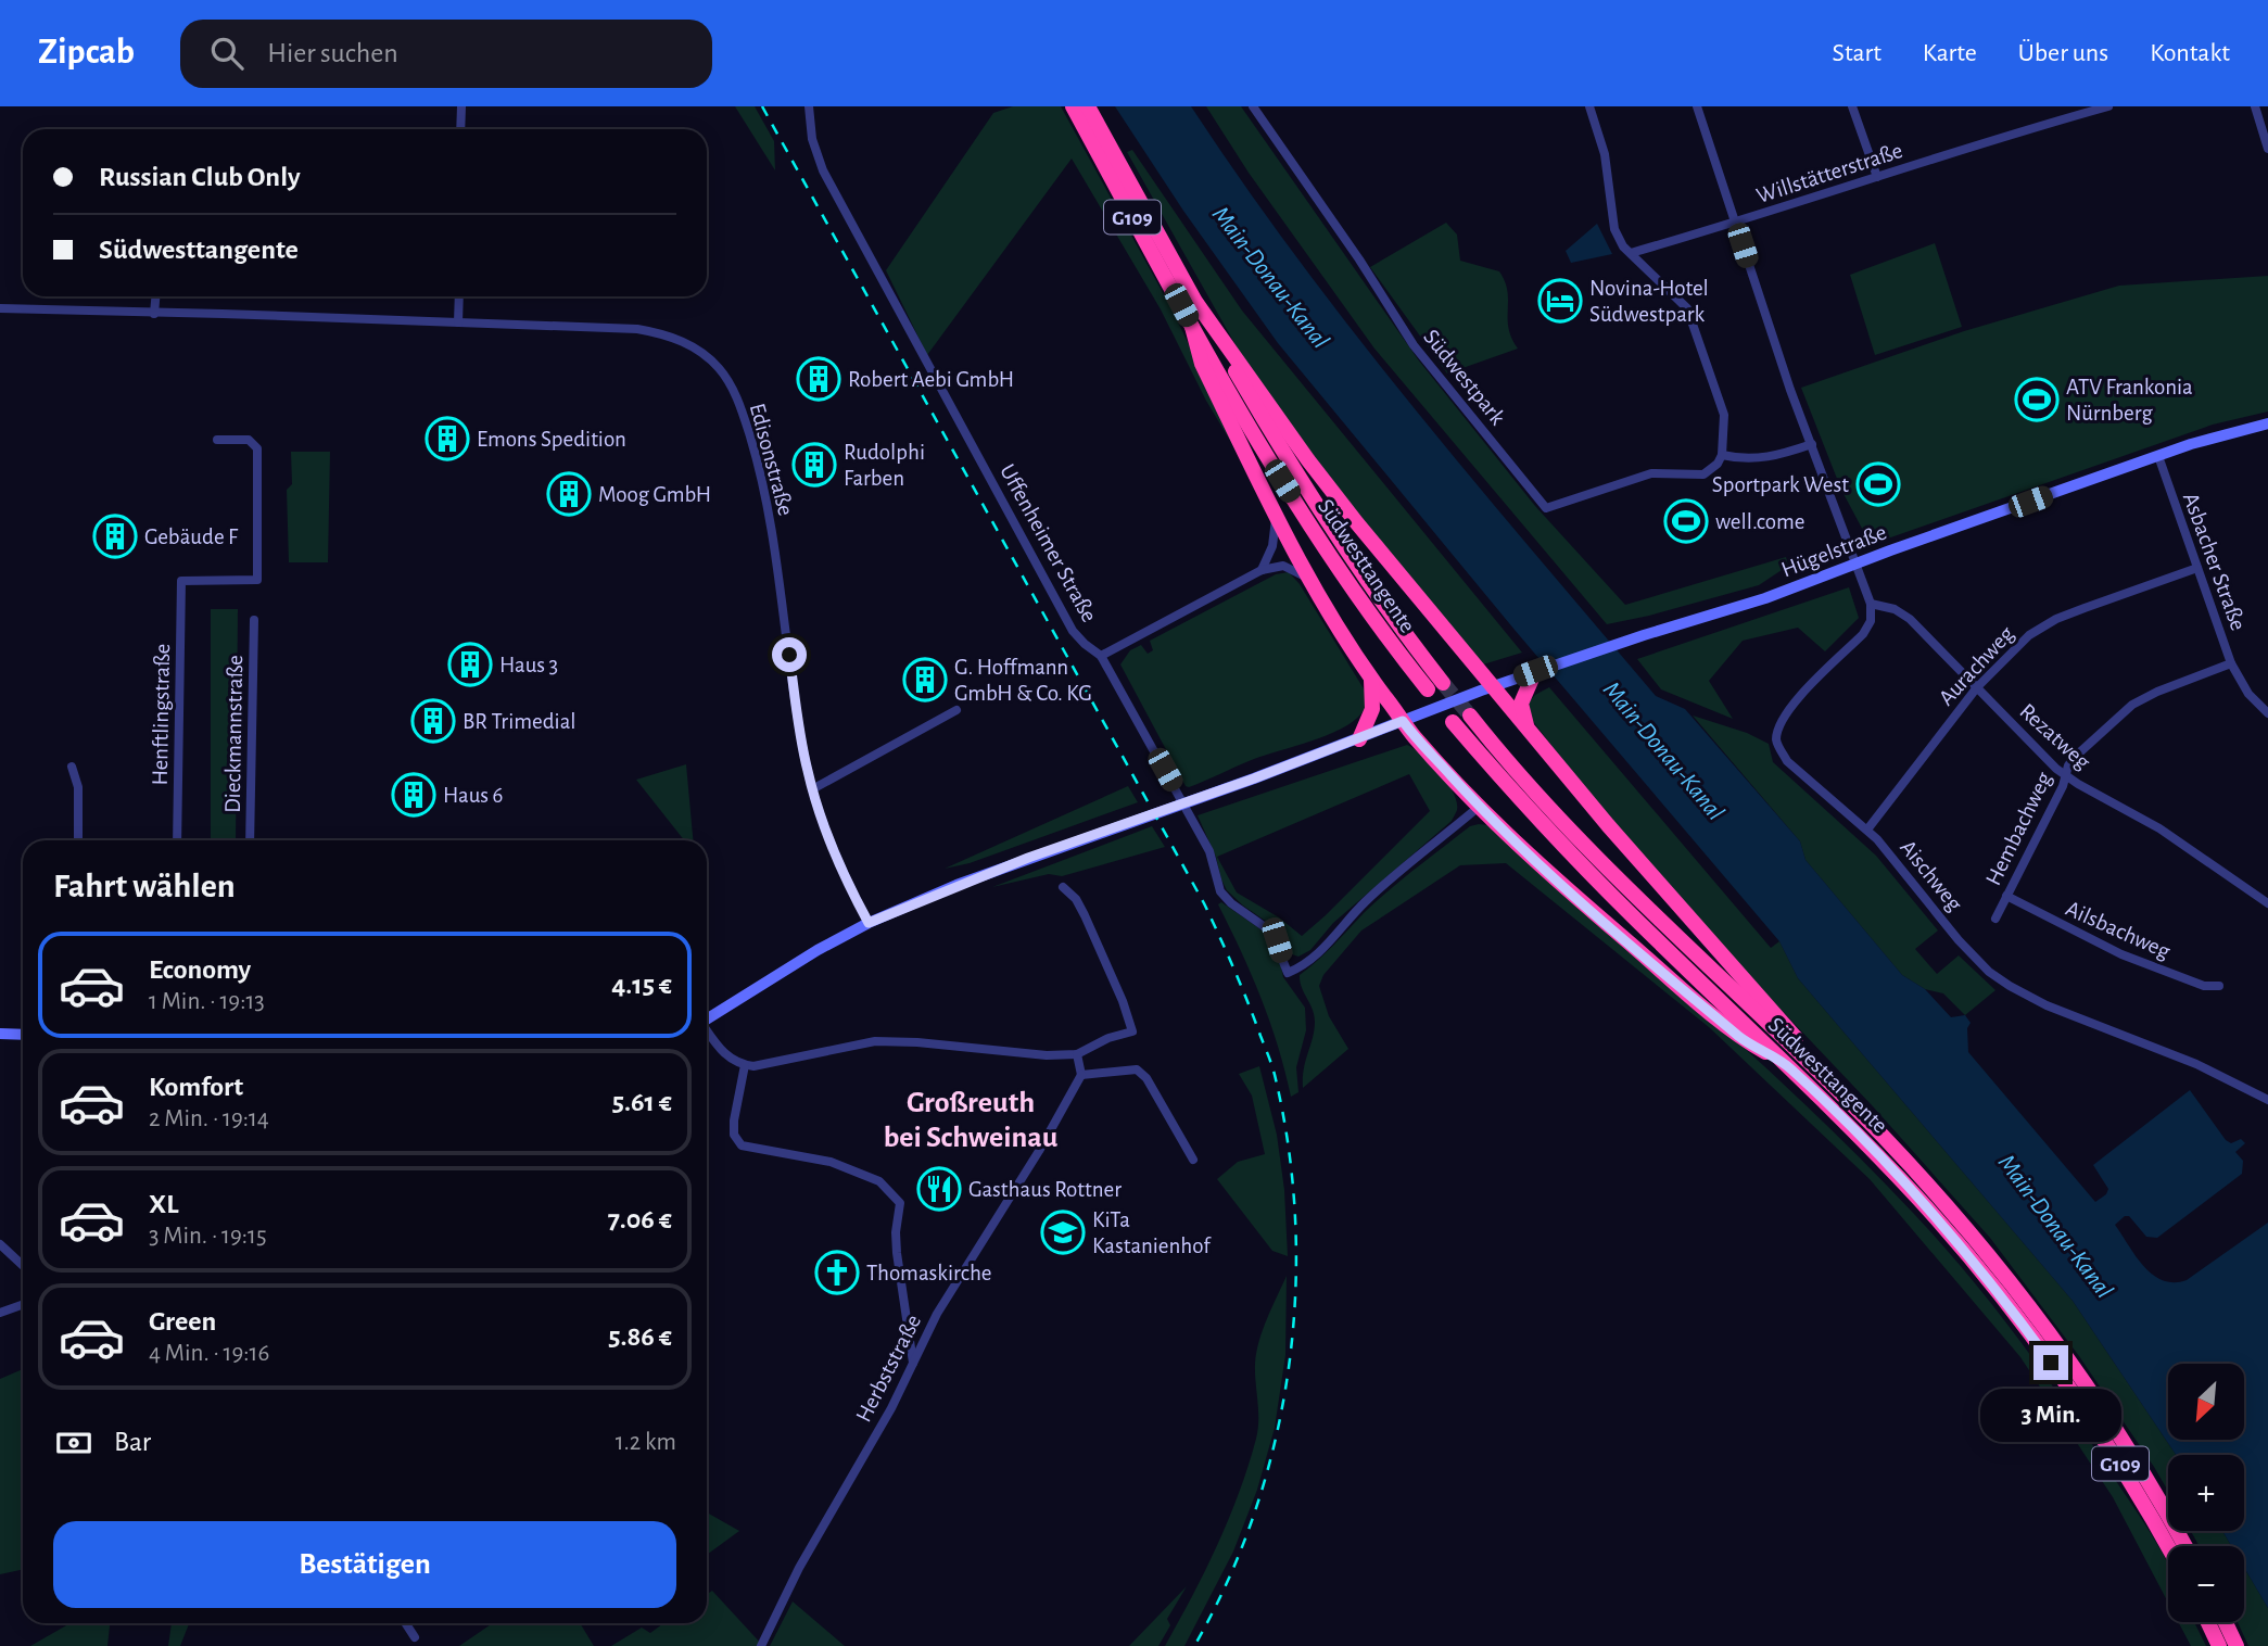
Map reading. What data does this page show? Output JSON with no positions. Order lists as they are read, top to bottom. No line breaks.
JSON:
{"streets":{"highway":["G109","Südwesttangente"],"street":["Willstätterstraße","Südwestpark","Edisonstraße","Uffenheimer Straße","Hügelstraße","Asbacher Straße","Aurachweg","Henftlingstraße","Dieckmannstraße","Rezatweg","Hembachweg","Aischweg","Ailsbachweg","Herbststraße"]},"crossings":[["Willstätterstraße","Hügelstraße"],["Edisonstraße","Hügelstraße"],["Hügelstraße","Asbacher Straße"],["Asbacher Straße","Aurachweg"],["Asbacher Straße","Hembachweg"],["Aurachweg","Rezatweg"],["Aurachweg","Aischweg"],["Rezatweg","Hembachweg"],["Rezatweg","Aischweg"],["Hembachweg","Ailsbachweg"]],"districts":["Großreuth bei Schweinau"],"water":["Main-Donau-Kanal"],"places":{"hotel":["Novina-Hotel Südwestpark"],"building":["Robert Aebi GmbH","Emons Spedition","Rudolphi Farben","Moog GmbH","Gebäude F","Haus 3","G. Hoffmann GmbH & Co. KG","BR Trimedial","Haus 6"],"sports":["ATV Frankonia Nürnberg","Sportpark West","well.come"],"restaurant":["Gasthaus Rottner"],"school or university":["KiTa Kastanienhof"],"church":["Thomaskirche"]},"north":"bottom left","page":{"header":"Zipcab","search":"Hier suchen","nav":["Start","Karte","Über uns","Kontakt"],"banner":["Russian Club Only","Südwesttangente"],"heading":"Fahrt wählen","list":[{"name":"Economy","note":"1 Min. · 19:13","value":"4.15 €"},{"name":"Komfort","note":"2 Min. · 19:14","value":"5.61 €"},{"name":"XL","note":"3 Min. · 19:15","value":"7.06 €"},{"name":"Green","note":"4 Min. · 19:16","value":"5.86 €"}],"map_buttons":["+","−"],"bubble":"3 Min.","pay":["Bar","1.2 km"],"buttons":"Bestätigen"}}
